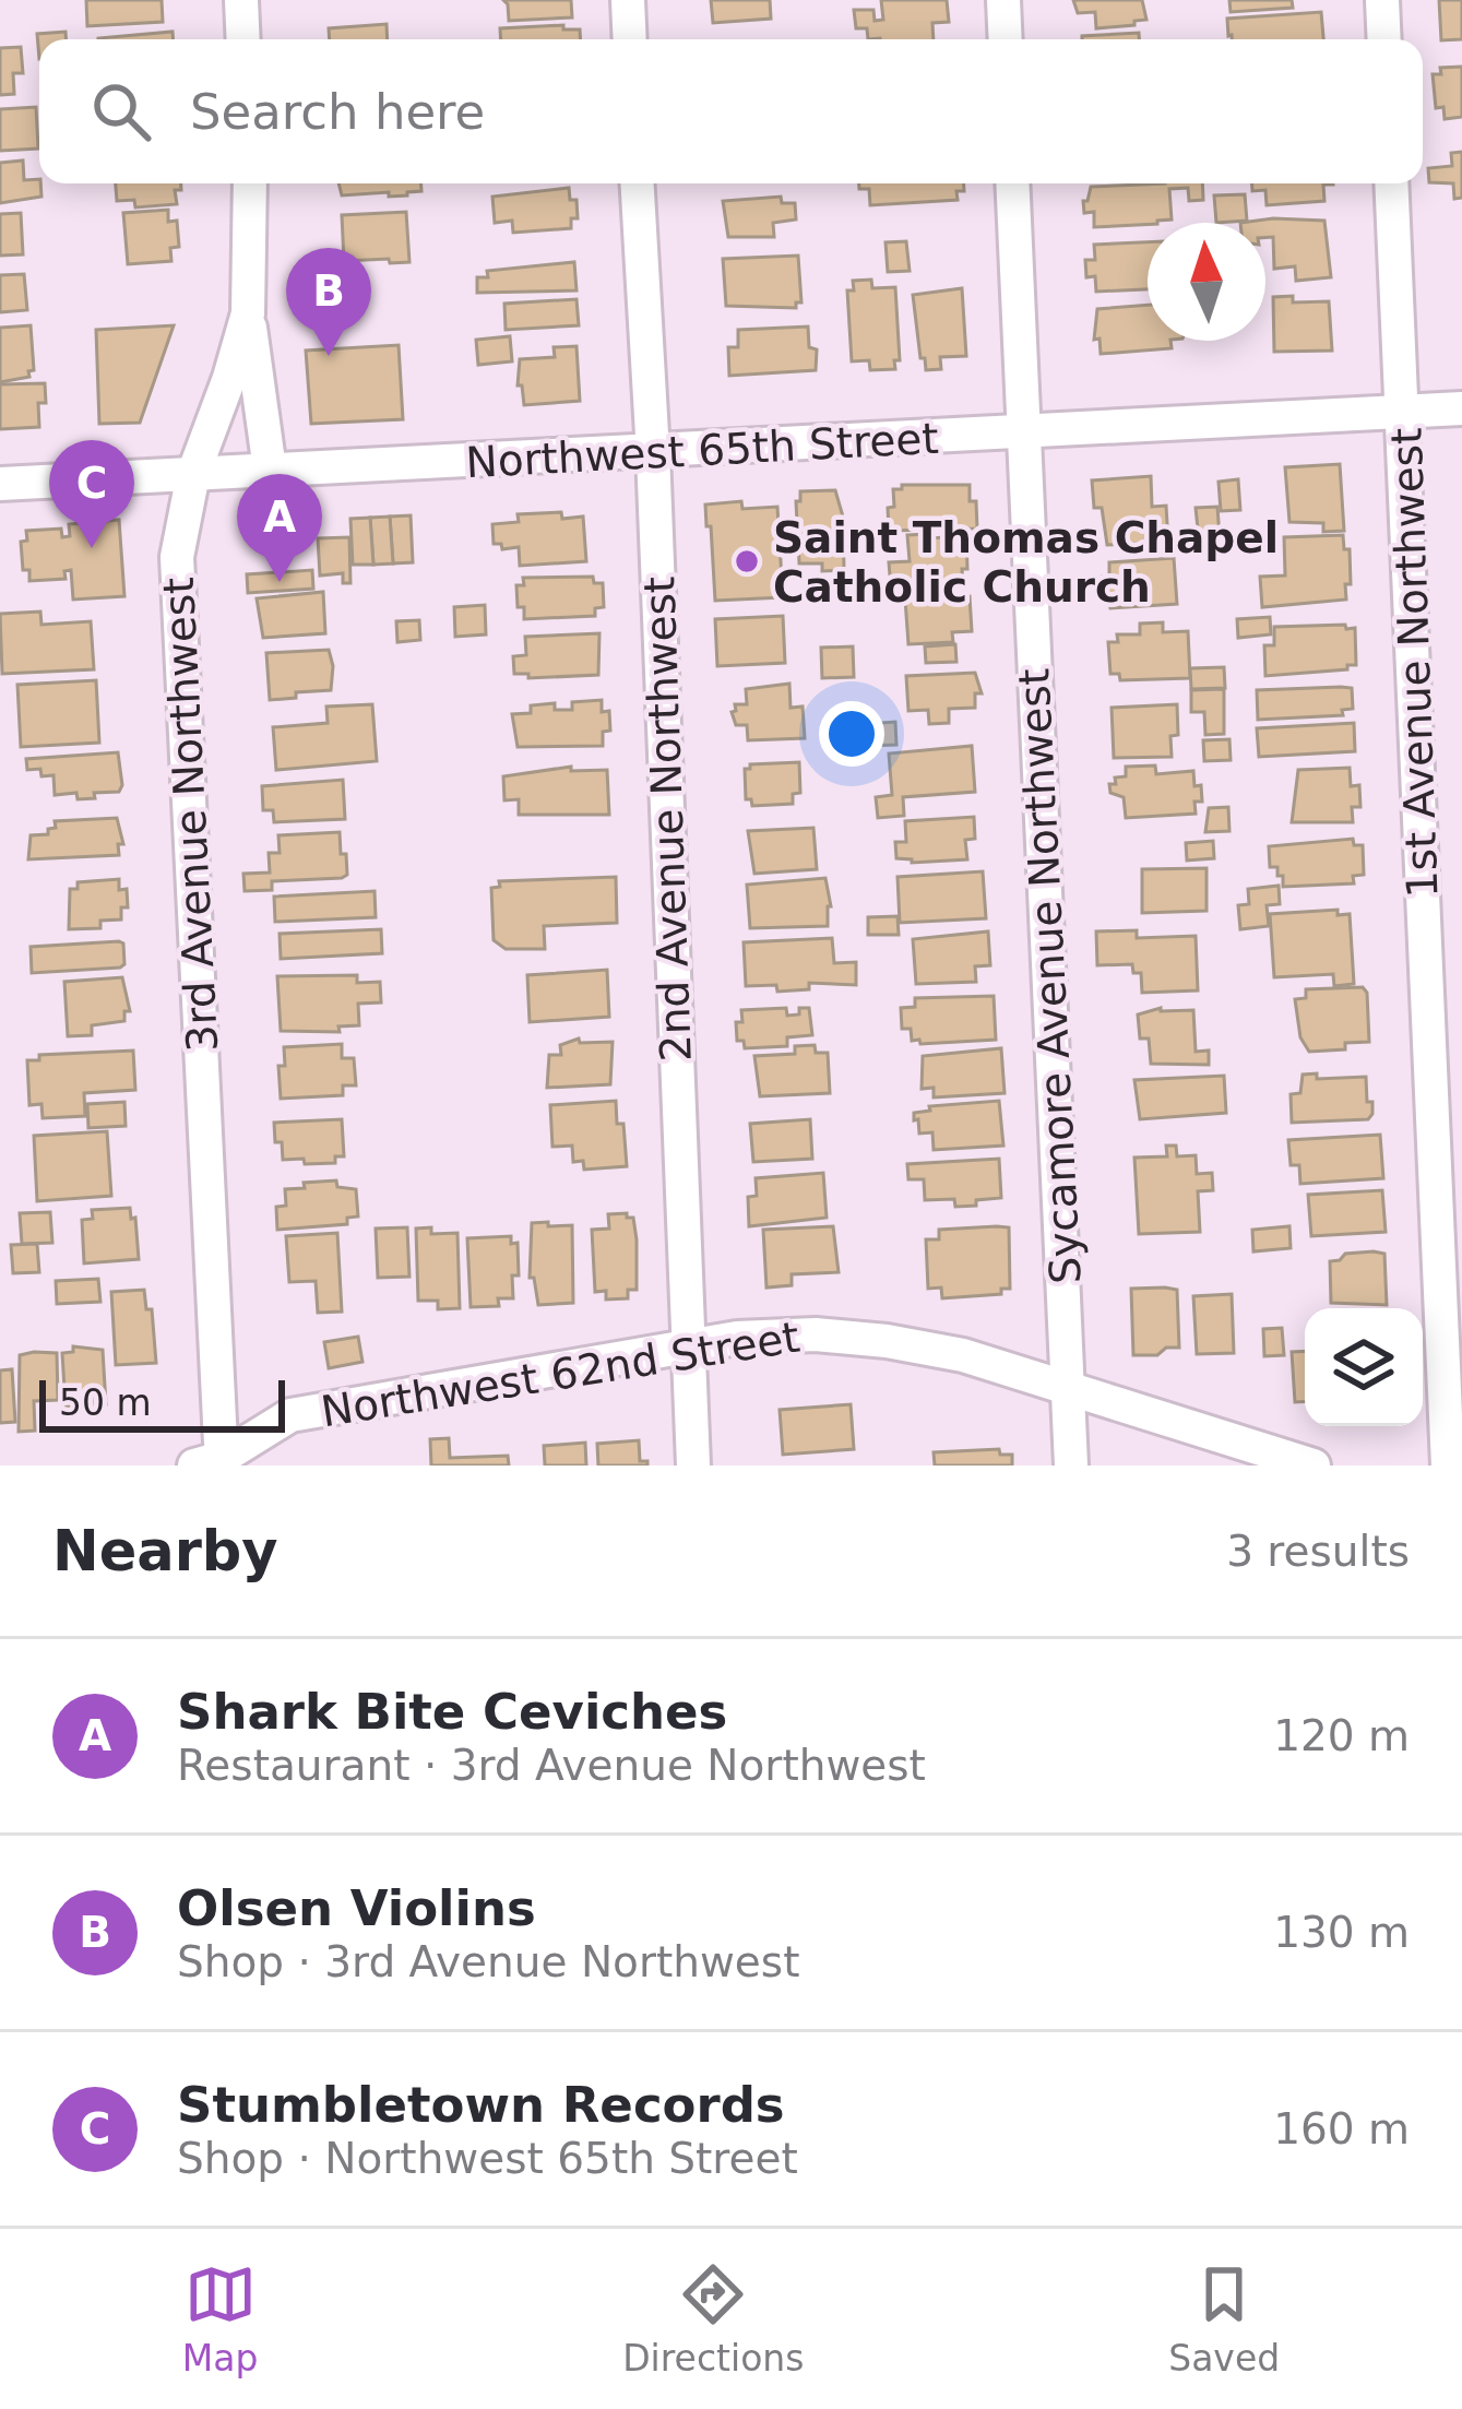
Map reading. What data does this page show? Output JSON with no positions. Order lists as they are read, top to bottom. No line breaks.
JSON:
{"streets":{"street":["Northwest 65th Street","1st Avenue Northwest","3rd Avenue Northwest","2nd Avenue Northwest","Sycamore Avenue Northwest","Northwest 62nd Street"]},"crossings":[["Northwest 65th Street","1st Avenue Northwest"],["Northwest 65th Street","3rd Avenue Northwest"],["Northwest 65th Street","2nd Avenue Northwest"],["Northwest 65th Street","Sycamore Avenue Northwest"],["3rd Avenue Northwest","Northwest 62nd Street"],["2nd Avenue Northwest","Northwest 62nd Street"],["Sycamore Avenue Northwest","Northwest 62nd Street"]],"places":["Saint Thomas Chapel Catholic Church"],"scale_bar":"50 m","north":"top","page":{"search":"Search here","pins":["B","C","A"],"scale":"50 m","heading":["Nearby","3 results"],"list":[{"mark":"A","name":"Shark Bite Ceviches","note":"Restaurant · 3rd Avenue Northwest","value":"120 m"},{"mark":"B","name":"Olsen Violins","note":"Shop · 3rd Avenue Northwest","value":"130 m"},{"mark":"C","name":"Stumbletown Records","note":"Shop · Northwest 65th Street","value":"160 m"}],"nav":["Map","Directions","Saved"]}}
